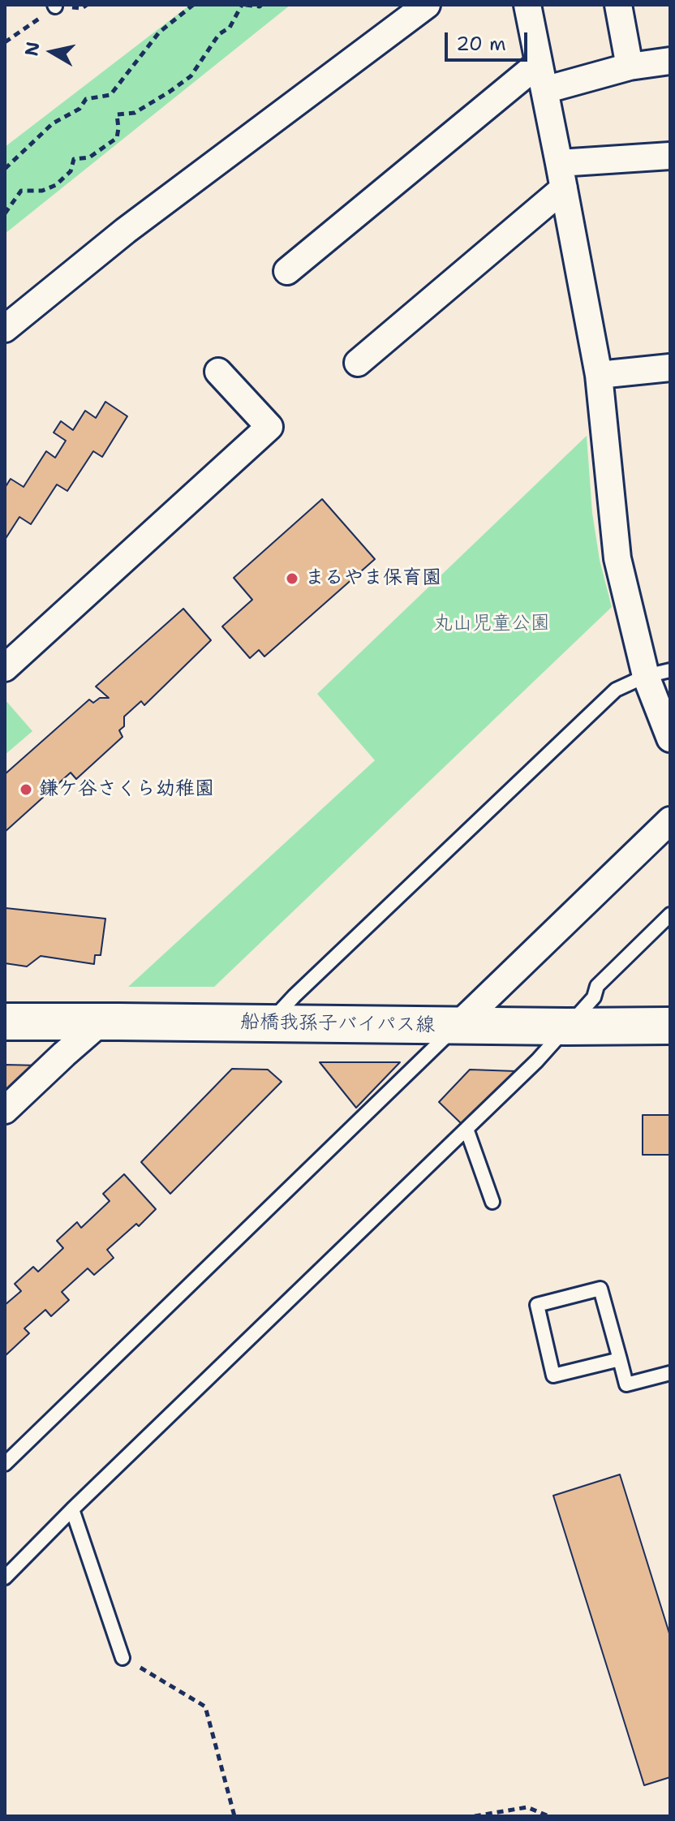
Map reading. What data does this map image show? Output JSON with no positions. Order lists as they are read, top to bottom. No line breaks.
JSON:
{"streets":{"street":["船橋我孫子バイパス線"]},"parks":["丸山児童公園"],"places":["まるやま保育園","鎌ケ谷さくら幼稚園"],"scale_bar":"20 m","north":"left"}
